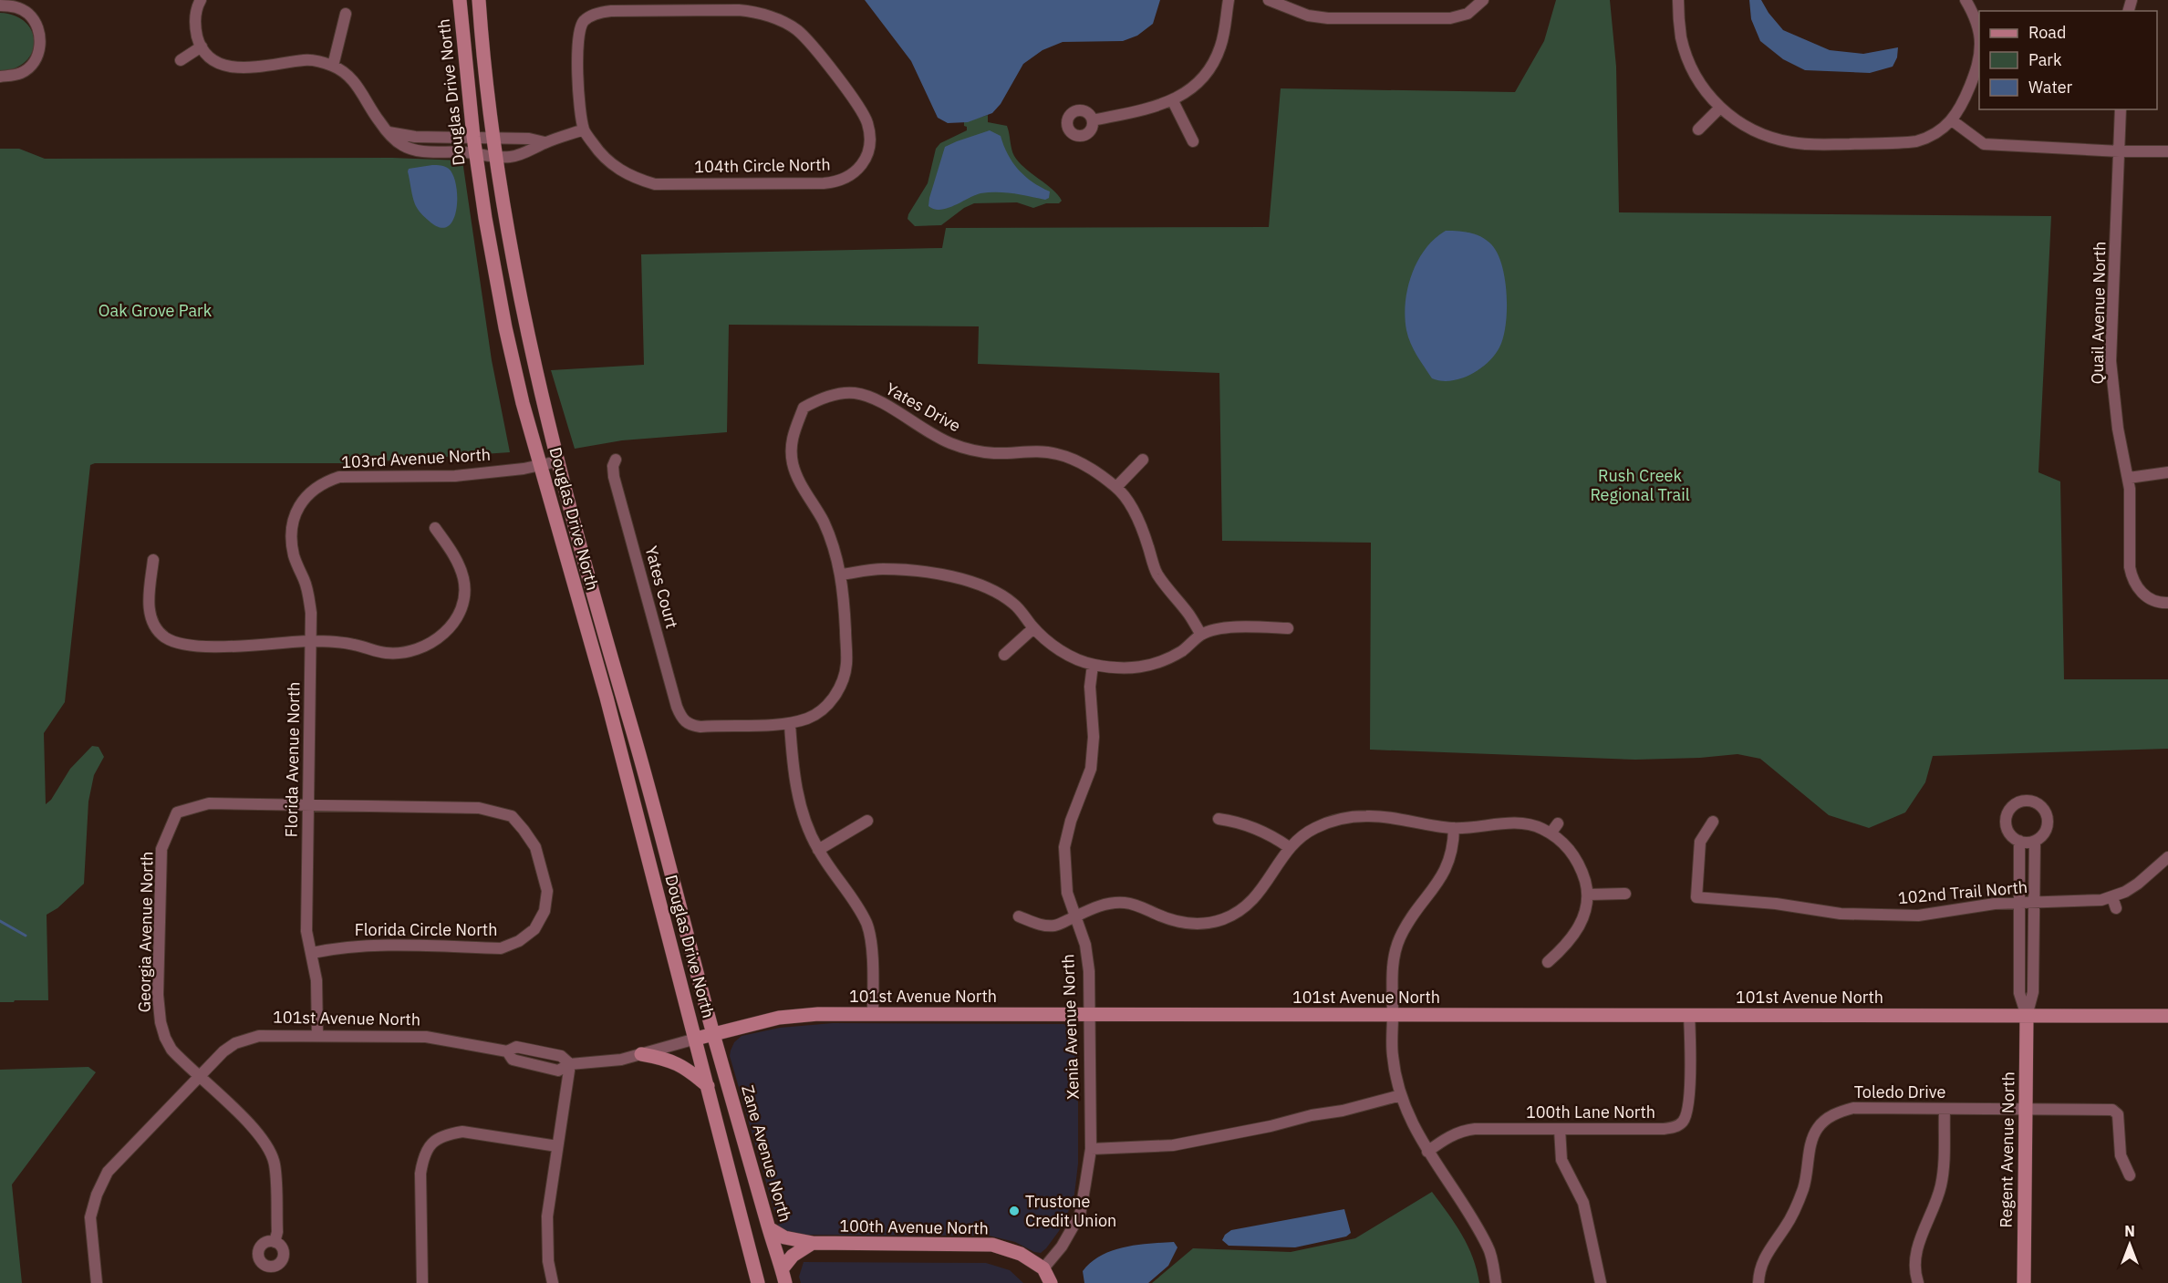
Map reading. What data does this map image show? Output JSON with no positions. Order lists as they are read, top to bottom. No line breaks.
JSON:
{"streets":{"main road":["Douglas Drive North","101st Avenue North","Regent Avenue North","Zane Avenue North","100th Avenue North"],"street":["104th Circle North","Quail Avenue North","Yates Drive","103rd Avenue North","Yates Court","Florida Avenue North","102nd Trail North","Florida Circle North","Georgia Avenue North","Xenia Avenue North","Toledo Drive","100th Lane North"]},"crossings":[["Douglas Drive North","103rd Avenue North"],["Douglas Drive North","101st Avenue North"],["Douglas Drive North","Zane Avenue North"],["Yates Drive","Yates Court"],["103rd Avenue North","Florida Avenue North"],["Florida Avenue North","Florida Circle North"],["Florida Avenue North","Georgia Avenue North"],["Florida Avenue North","101st Avenue North"],["102nd Trail North","Regent Avenue North"],["Florida Circle North","Georgia Avenue North"],["Georgia Avenue North","101st Avenue North"],["101st Avenue North","Xenia Avenue North"],["101st Avenue North","100th Lane North"],["101st Avenue North","Regent Avenue North"],["101st Avenue North","Zane Avenue North"],["Xenia Avenue North","100th Avenue North"],["Toledo Drive","Regent Avenue North"],["Zane Avenue North","100th Avenue North"]],"parks":["Oak Grove Park","Rush Creek Regional Trail"],"places":["Trustone Credit Union"],"legend":["Road","Park","Water"],"north":"top"}
